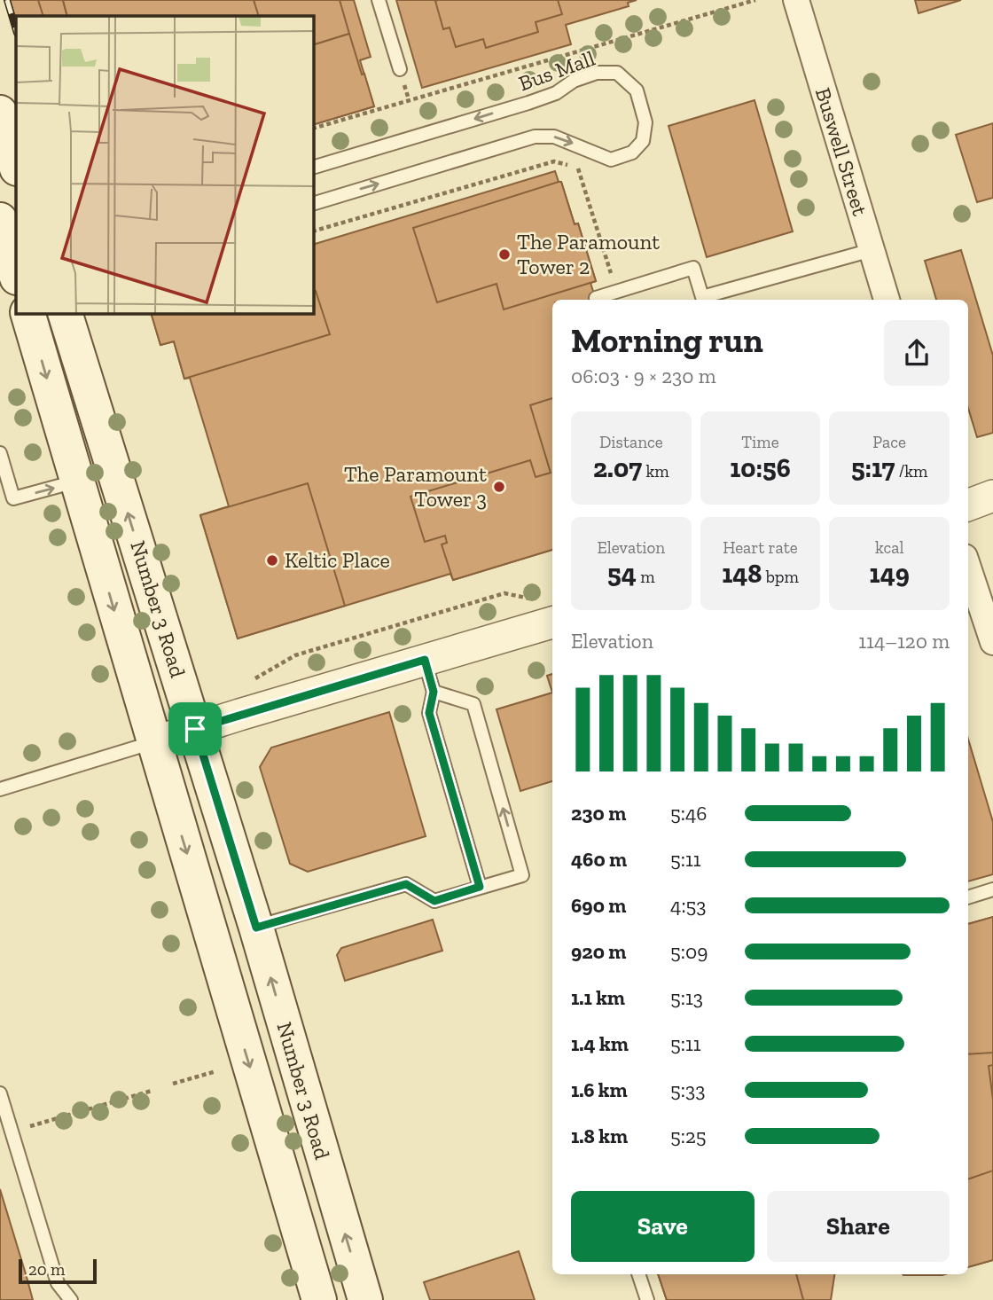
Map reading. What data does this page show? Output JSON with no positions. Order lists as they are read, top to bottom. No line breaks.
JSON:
{"streets":{"main road":["Number 3 Road"],"street":["Buswell Street"],"lane":["Bus Mall"]},"places":["The Paramount Tower 2","The Paramount Tower 3","Keltic Place"],"scale_bar":"20 m","page":{"heading":["Morning run","06:03 · 9 × 230 m"],"stats":[["Distance","2.07 km"],["Time","10:56"],["Pace","5:17 /km"],["Elevation","54 m"],["Heart rate","148 bpm"],["kcal","149"]],"chart":["Elevation","114–120 m"],"list":[{"name":"230 m","note":"5:46"},{"name":"460 m","note":"5:11"},{"name":"690 m","note":"4:53"},{"name":"920 m","note":"5:09"},{"name":"1.1 km","note":"5:13"},{"name":"1.4 km","note":"5:11"},{"name":"1.6 km","note":"5:33"},{"name":"1.8 km","note":"5:25"}],"buttons":["Save","Share"],"scale":"20 m"}}
